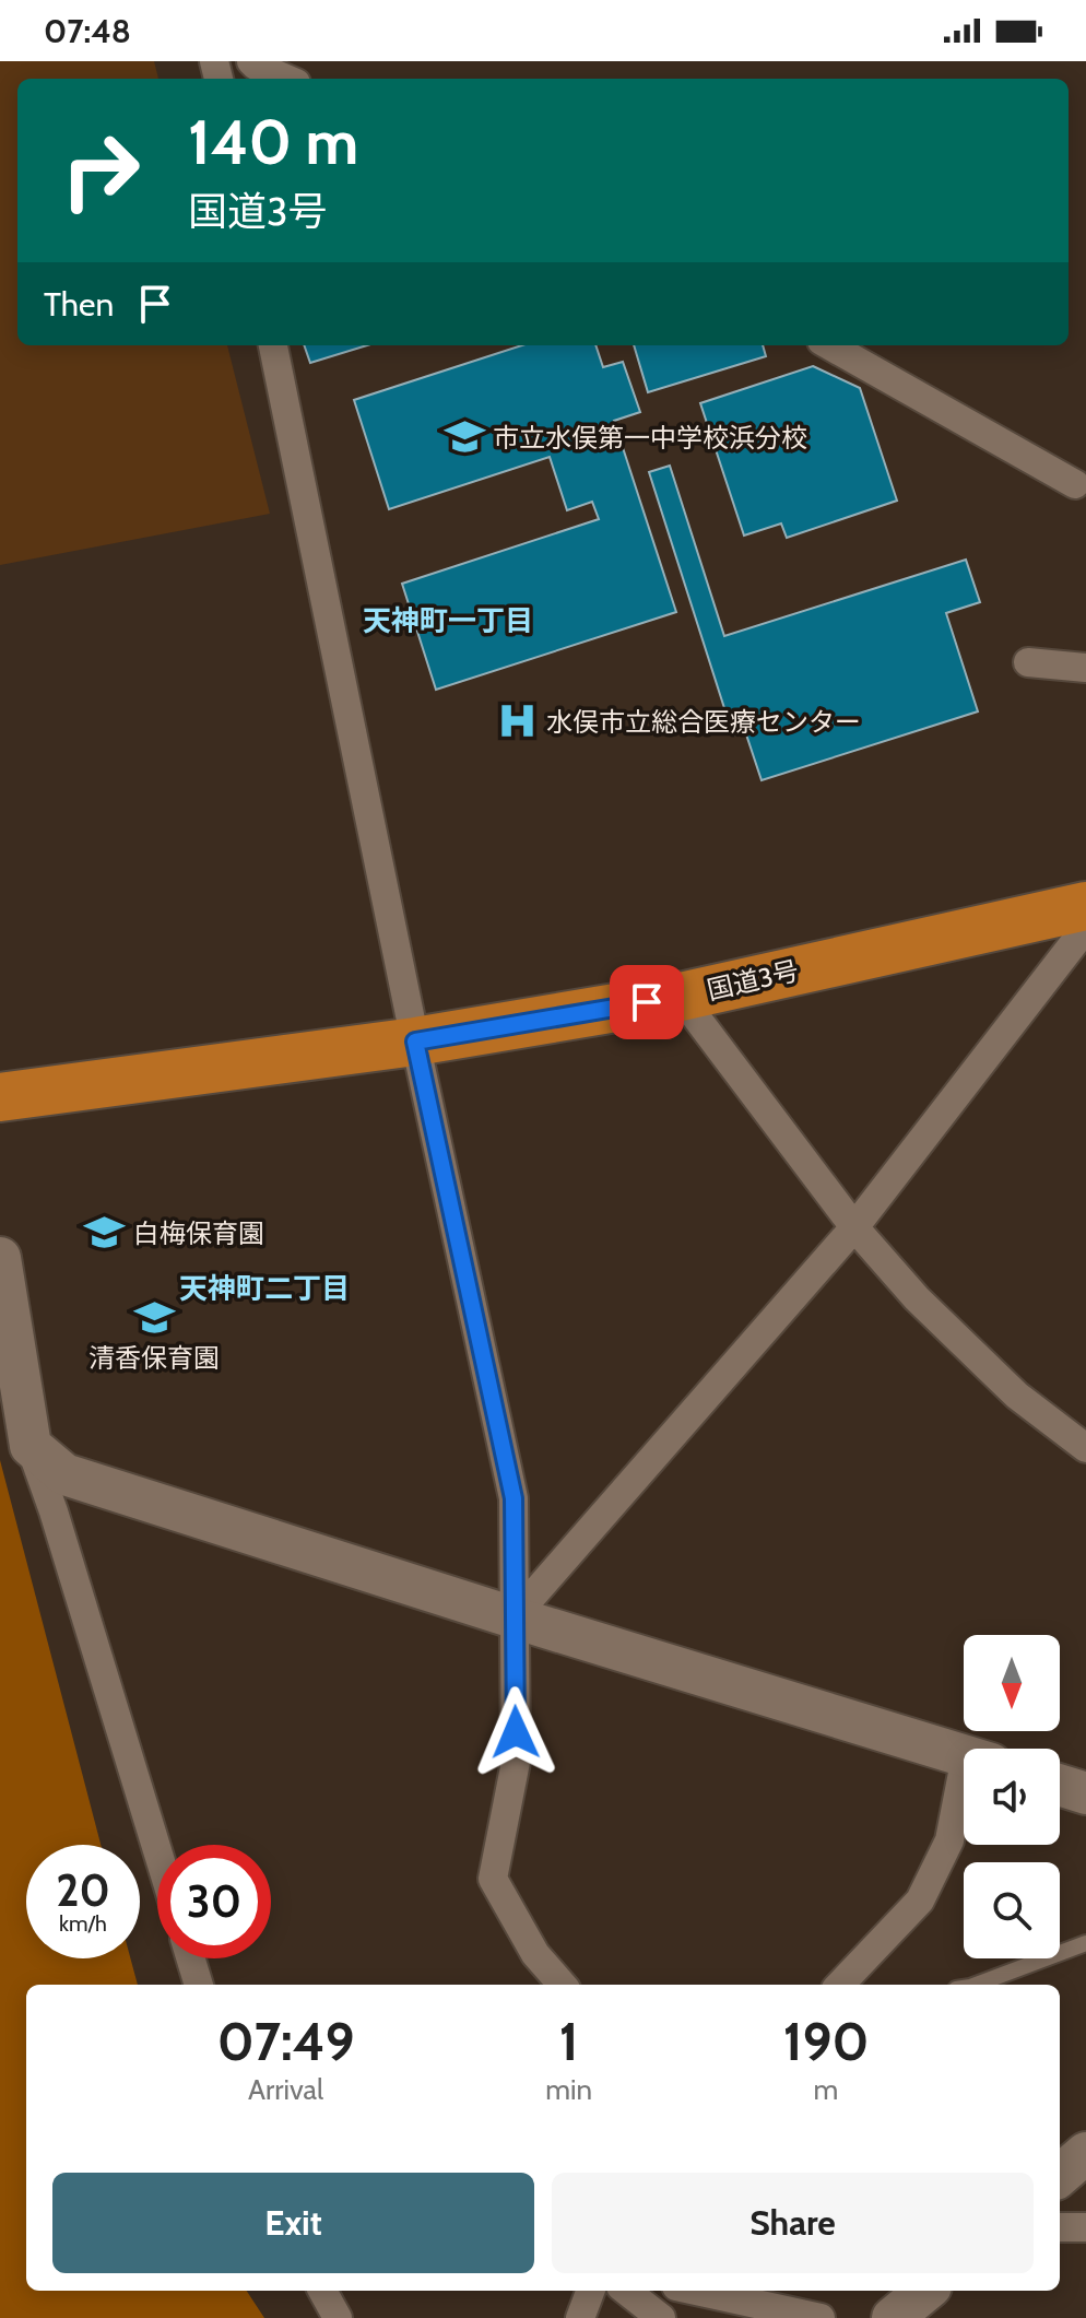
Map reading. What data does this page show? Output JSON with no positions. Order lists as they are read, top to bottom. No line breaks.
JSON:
{"streets":{"highway":["国道3号"]},"districts":["天神町一丁目","天神町二丁目"],"places":{"school or university":["市立水俣第一中学校浜分校","白梅保育園","清香保育園"],"hospital":["水俣市立総合医療センター"]},"north":"bottom","page":{"status":"07:48","turn":["140 m","国道3号"],"then":"Then","speed":"20 km/h","limit":"30","eta":["07:49","Arrival","1","min","190","m"],"buttons":["Exit","Share"]}}
